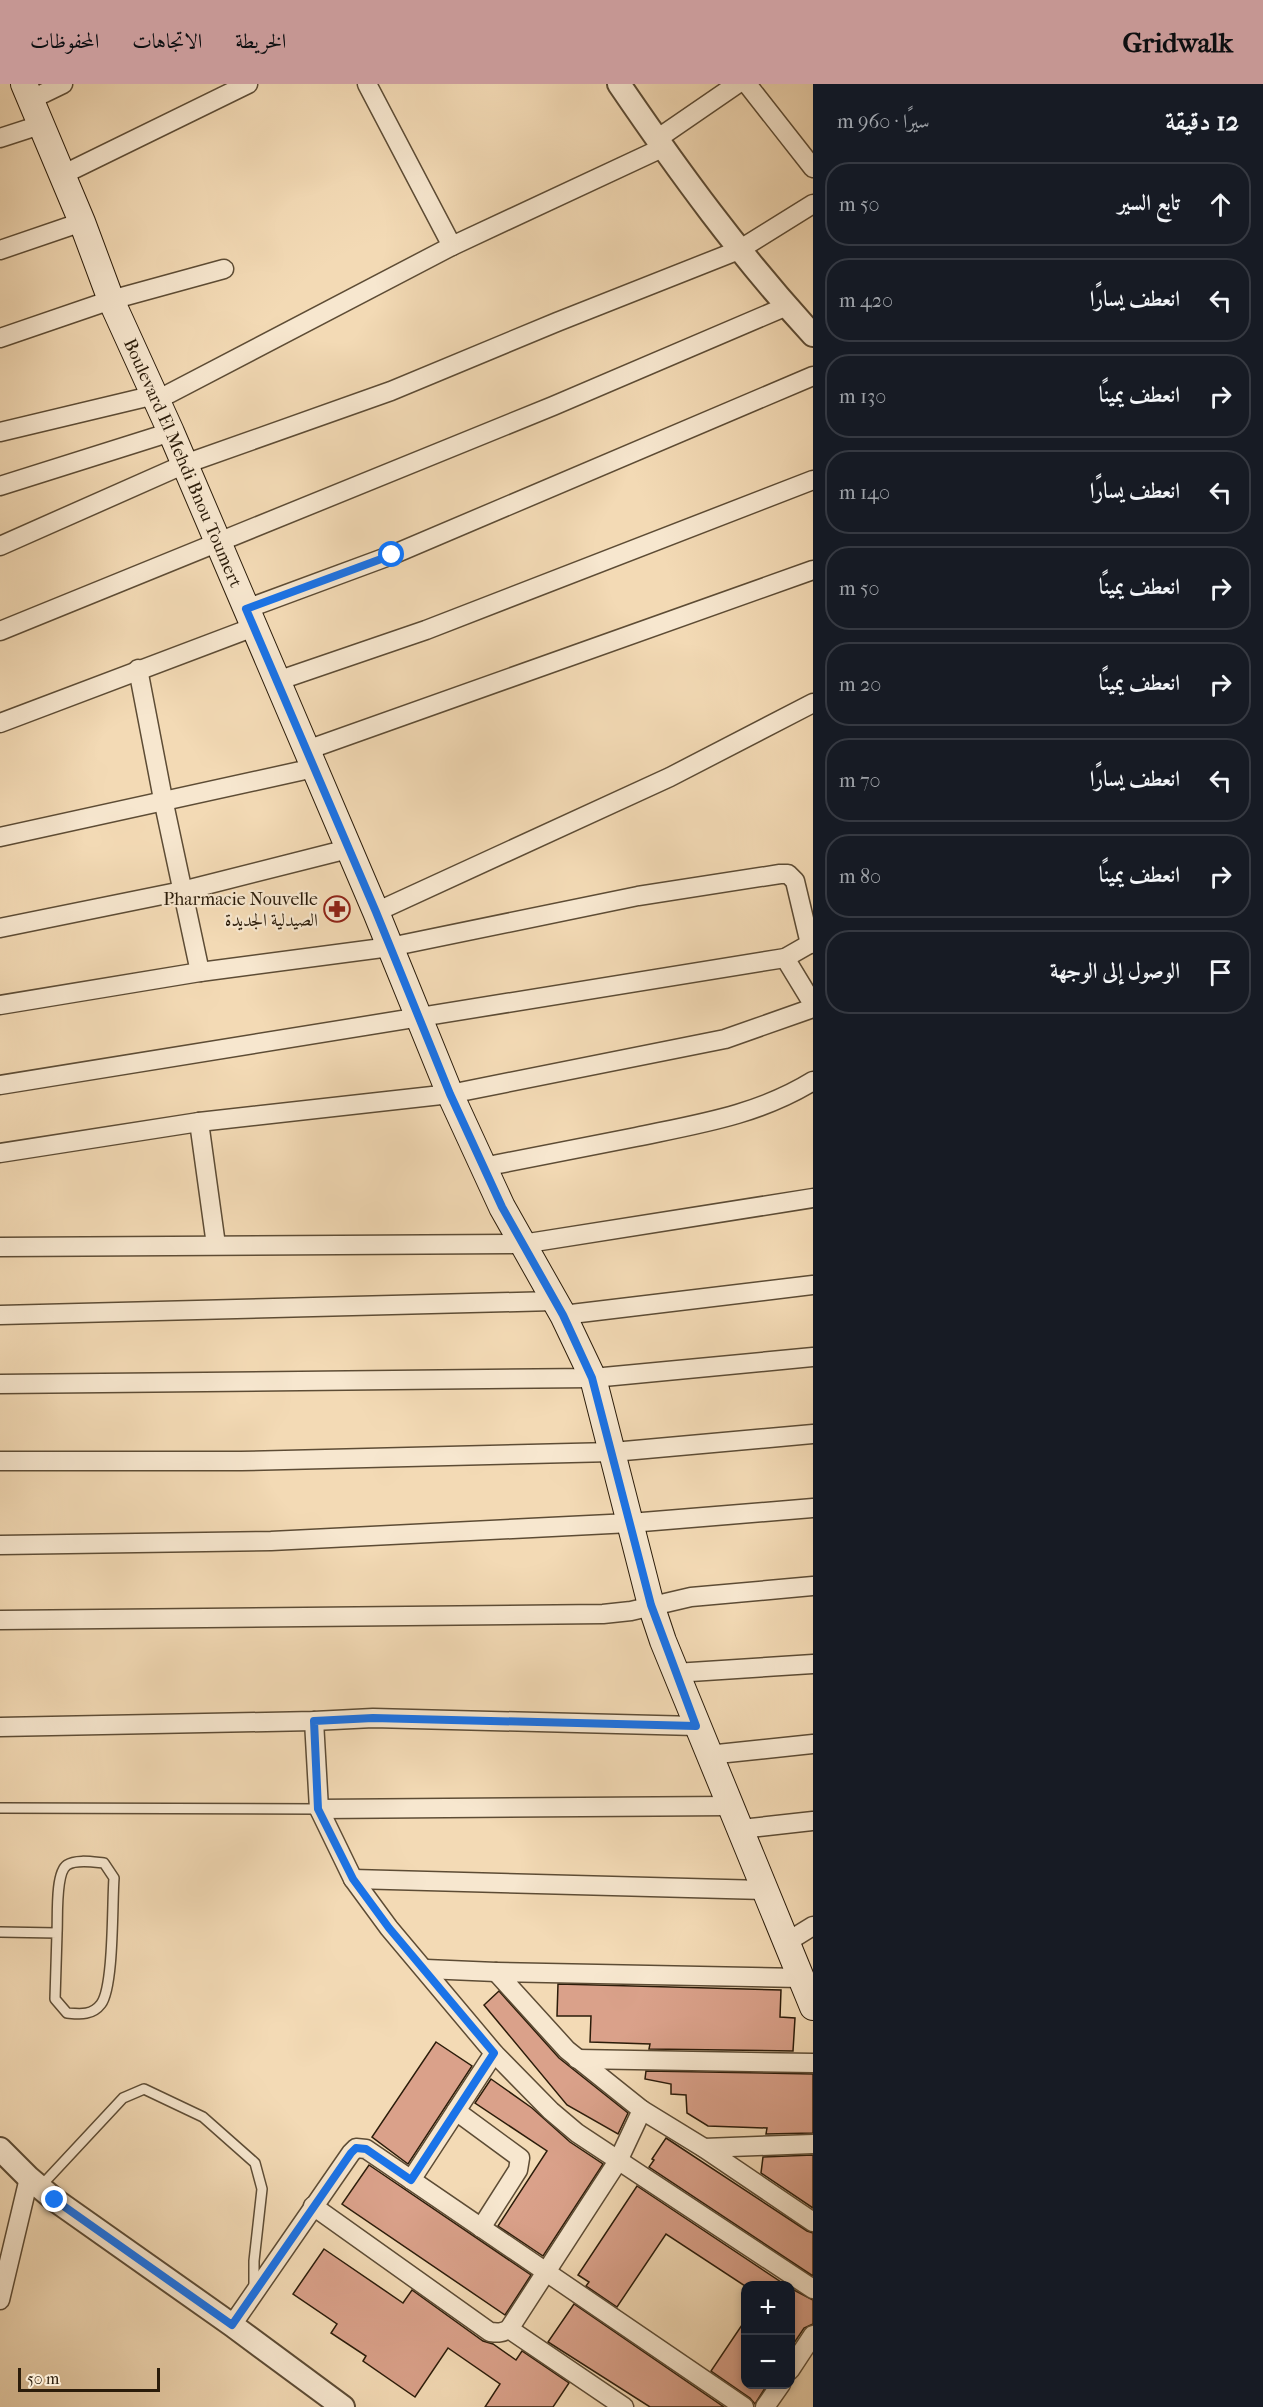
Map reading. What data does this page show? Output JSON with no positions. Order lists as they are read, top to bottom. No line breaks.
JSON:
{"streets":{"main road":["Boulevard El Mehdi Bnou Toumert"]},"places":{"pharmacy":["Pharmacie Nouvelle الصيدلية الجديدة"]},"scale_bar":"50 m","page":{"header":"Gridwalk","nav":["الخريطة","الاتجاهات","المحفوظات"],"heading":["12 دقيقة","سيرًا · 960 m"],"list":[["تابع السير","50 m"],["انعطف يسارًا","420 m"],["انعطف يمينًا","130 m"],["انعطف يسارًا","140 m"],["انعطف يمينًا","50 m"],["انعطف يمينًا","20 m"],["انعطف يسارًا","70 m"],["انعطف يمينًا","80 m"],"الوصول إلى الوجهة"],"map_buttons":["+","−"],"scale":"50 m"}}
